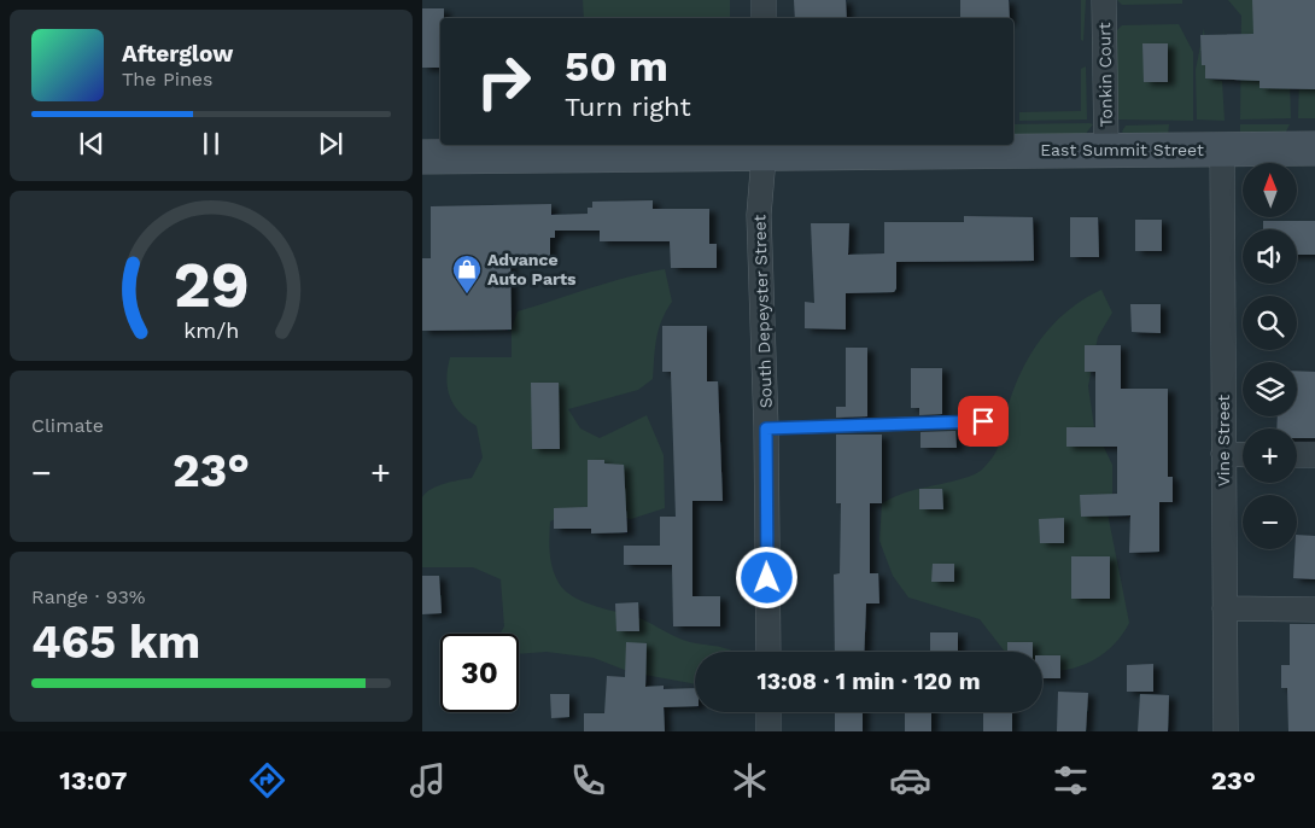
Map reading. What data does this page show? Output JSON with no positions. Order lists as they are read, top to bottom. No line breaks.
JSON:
{"streets":{"street":["Tonkin Court","East Summit Street","South Depeyster Street","Vine Street"]},"crossings":[["Tonkin Court","East Summit Street"],["East Summit Street","South Depeyster Street"],["East Summit Street","Vine Street"]],"places":{"shop":["Advance Auto Parts"]},"north":"top","page":{"turn":["50 m","Turn right"],"song":["Afterglow","The Pines"],"map_buttons":["+","−"],"tile":["Climate",["Range · 93%","465 km"]],"heat":["−","23°","+"],"limit":"30","trip":"13:08 · 1 min · 120 m","tabs":["13:07","23°"],"gauge":["29","km/h"]}}
